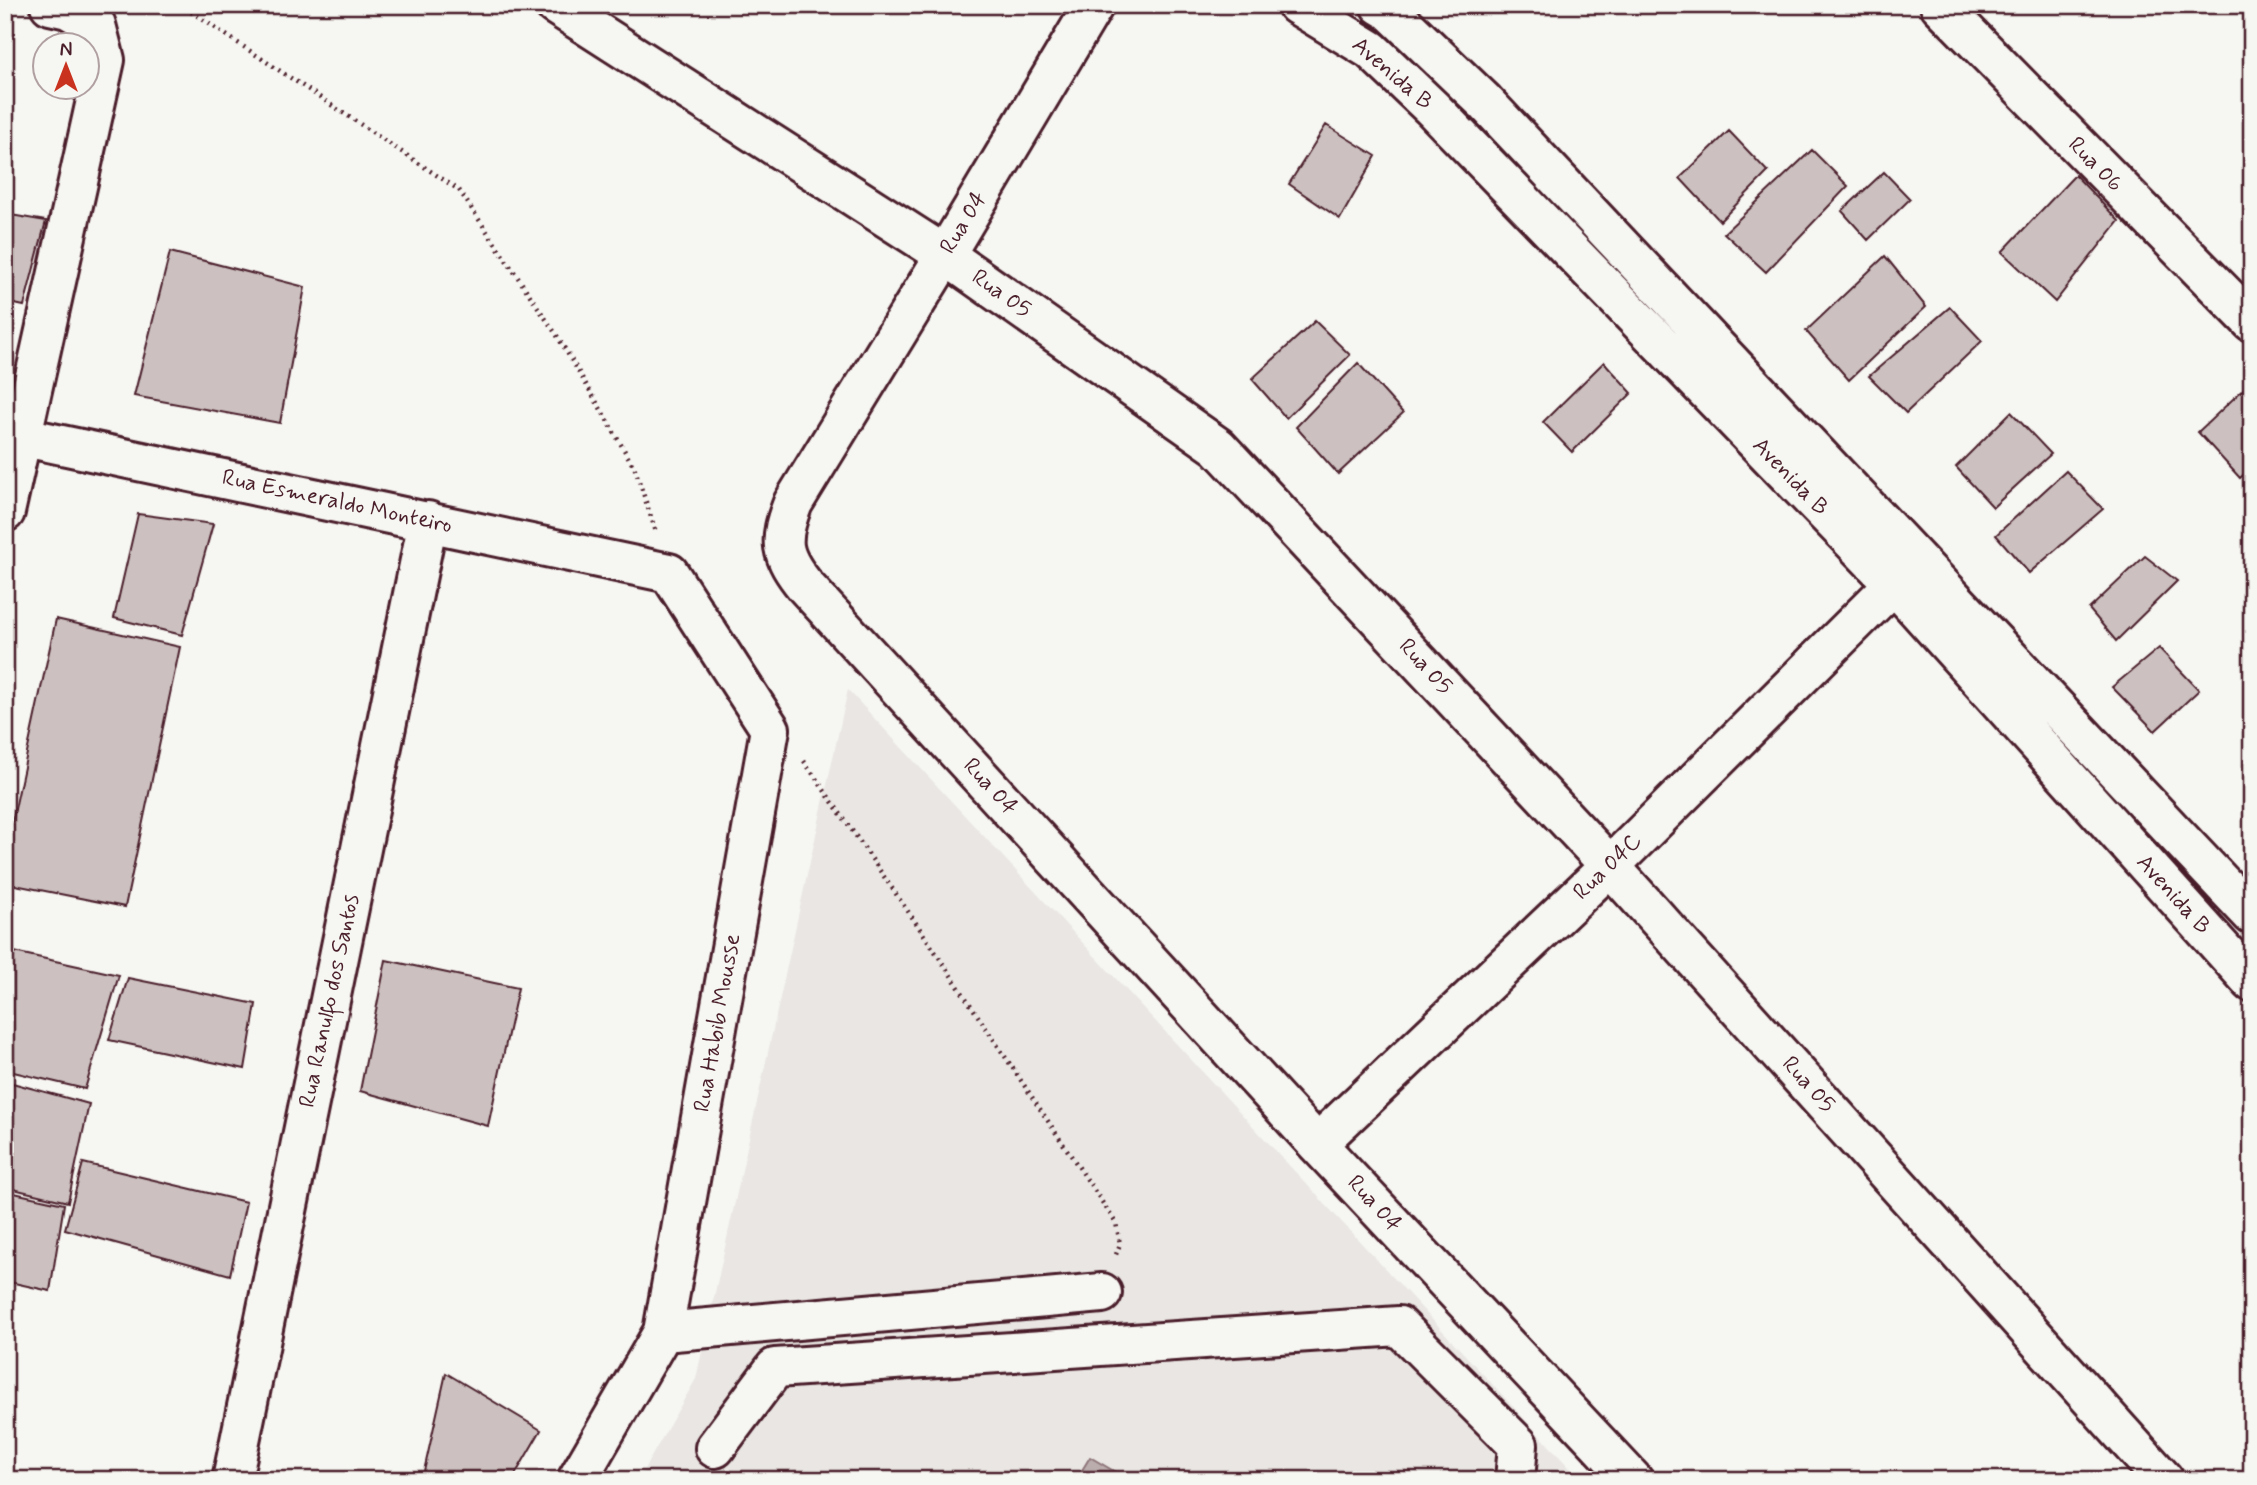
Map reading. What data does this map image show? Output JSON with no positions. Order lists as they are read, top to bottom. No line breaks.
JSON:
{"streets":{"street":["Avenida B","Rua 06","Rua 04","Rua 05","Rua Esmeraldo Monteiro","Rua 04C","Rua Ranulfo dos Santos","Rua Habib Mousse"]},"crossings":[["Avenida B","Rua 04C"],["Rua 04","Rua 05"],["Rua 04","Rua 04C"],["Rua 05","Rua 04C"],["Rua Esmeraldo Monteiro","Rua Ranulfo dos Santos"]],"north":"top"}
